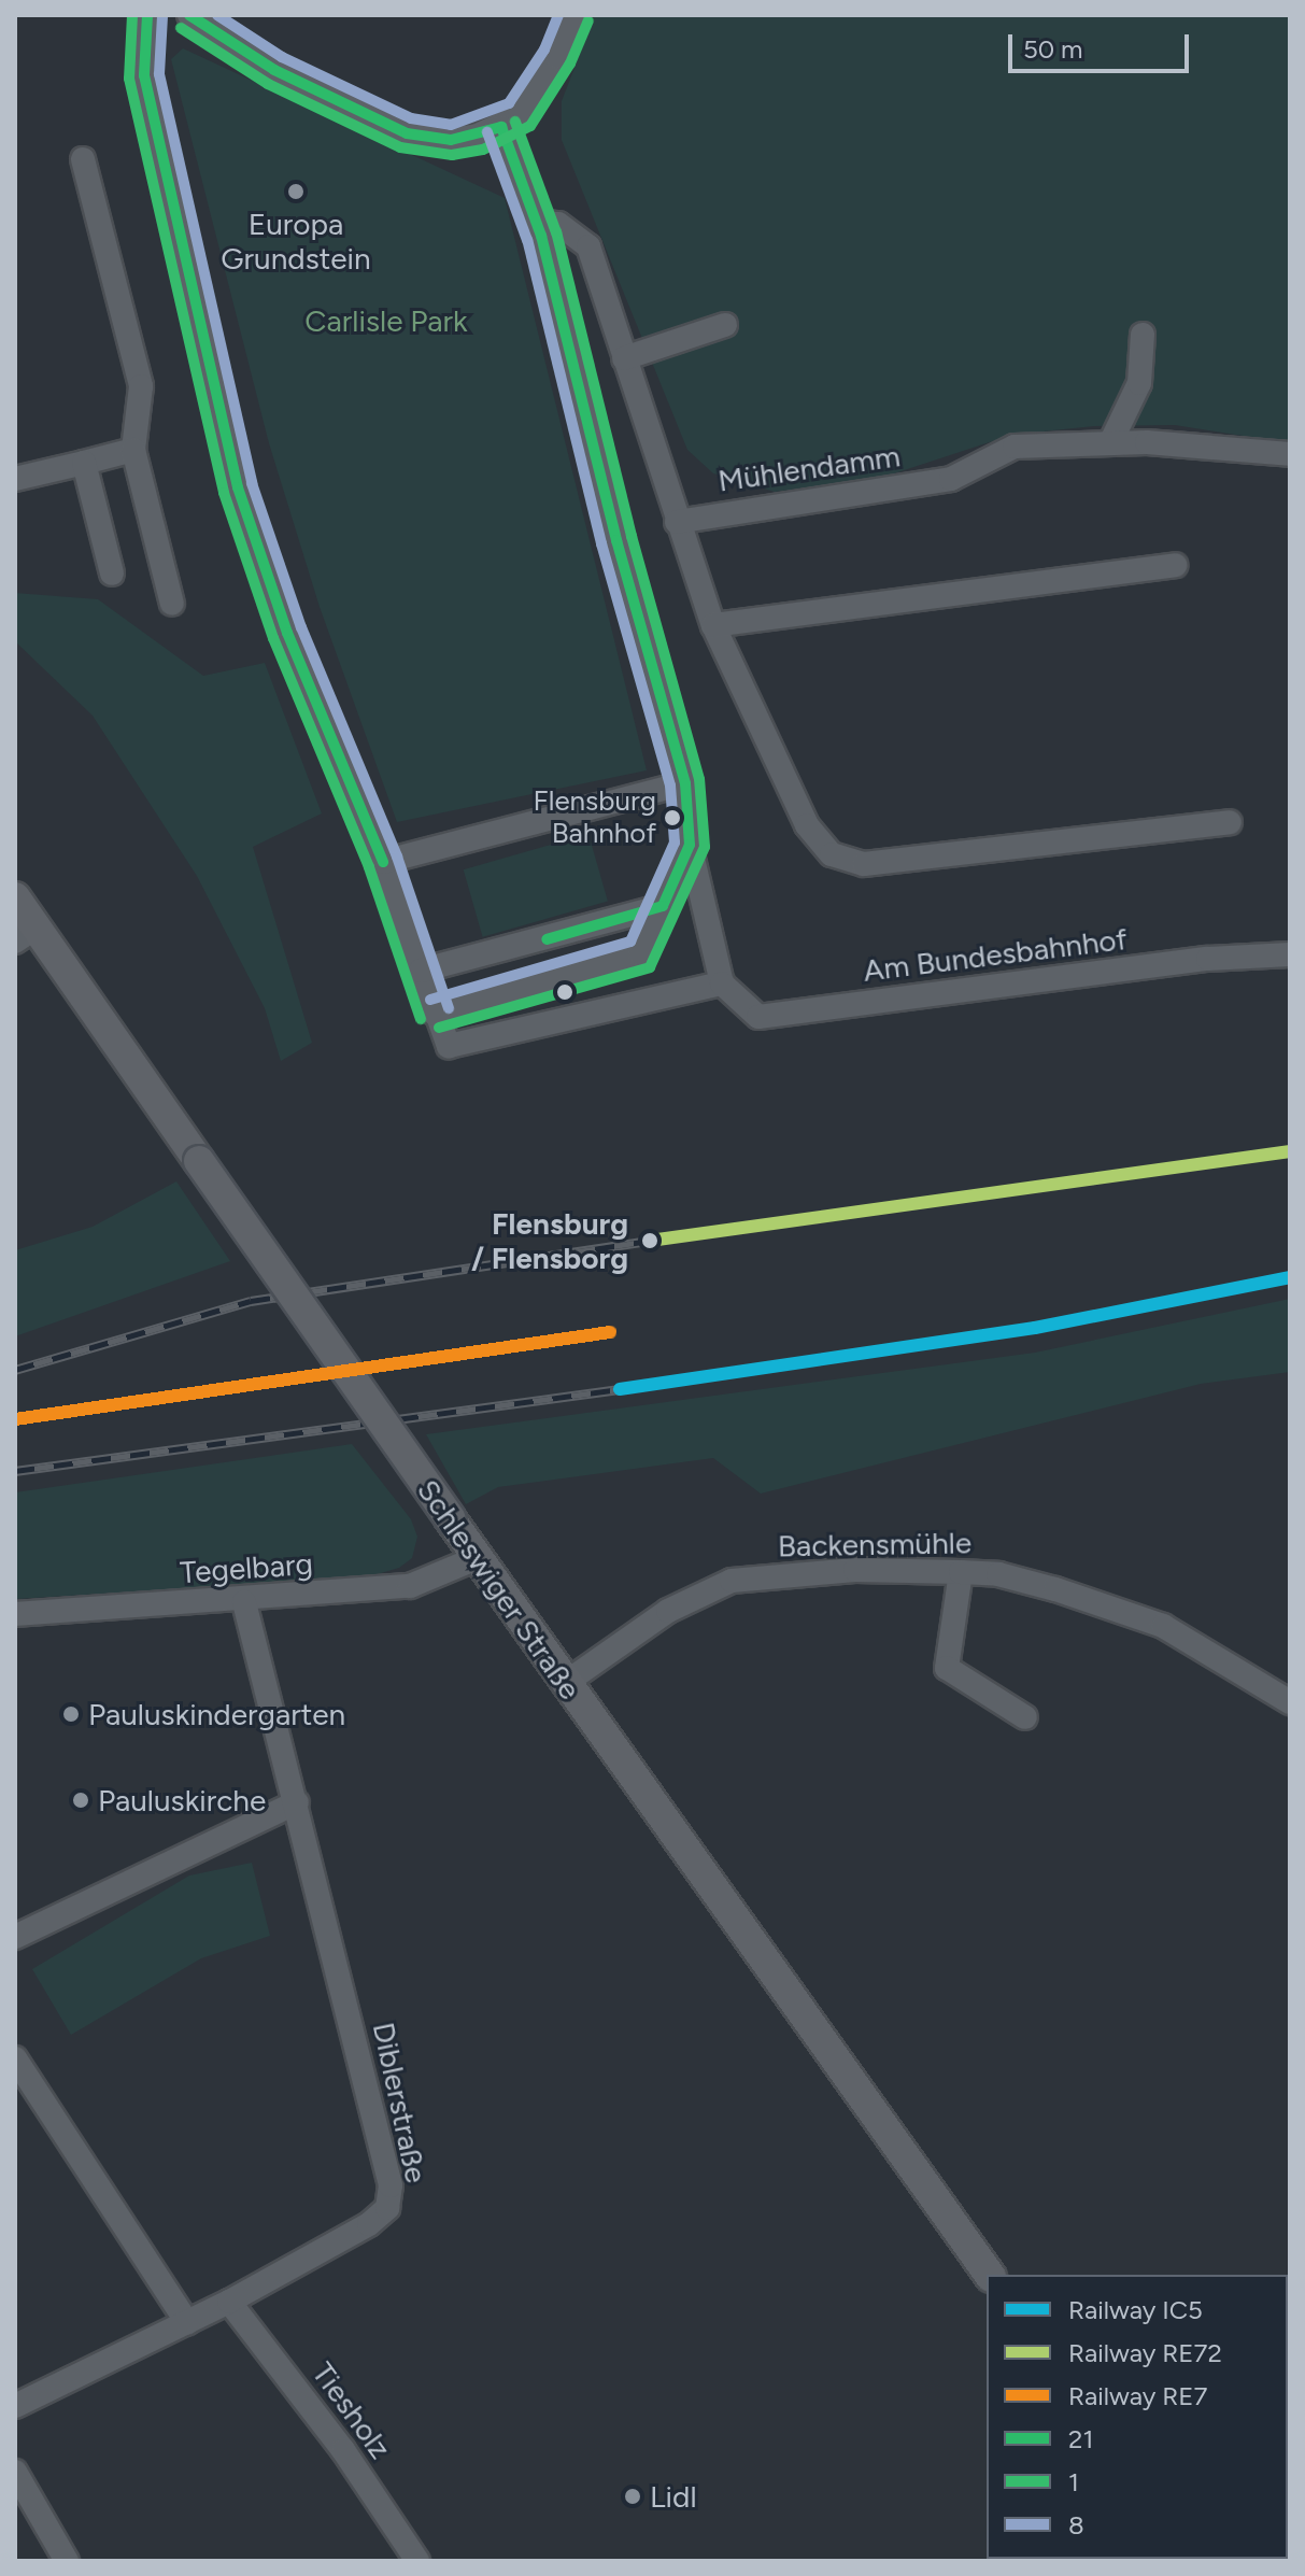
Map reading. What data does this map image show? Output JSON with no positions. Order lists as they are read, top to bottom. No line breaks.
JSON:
{"streets":{"main road":["Schleswiger Straße"],"street":["Mühlendamm","Am Bundesbahnhof","Backensmühle","Tegelbarg","Diblerstraße","Tiesholz"]},"crossings":[["Backensmühle","Schleswiger Straße"],["Tegelbarg","Schleswiger Straße"],["Tegelbarg","Diblerstraße"],["Diblerstraße","Tiesholz"]],"parks":["Carlisle Park"],"places":["Europa Grundstein","Flensburg Bahnhof","Flensburg / Flensborg","Pauluskindergarten","Pauluskirche","Lidl"],"lines":["transit line 21","transit line 1","transit line 8","rail line RE72","rail line IC5","rail line RE7"],"legend":["Railway IC5","Railway RE72","Railway RE7","21","1","8"],"scale_bar":"50 m"}
